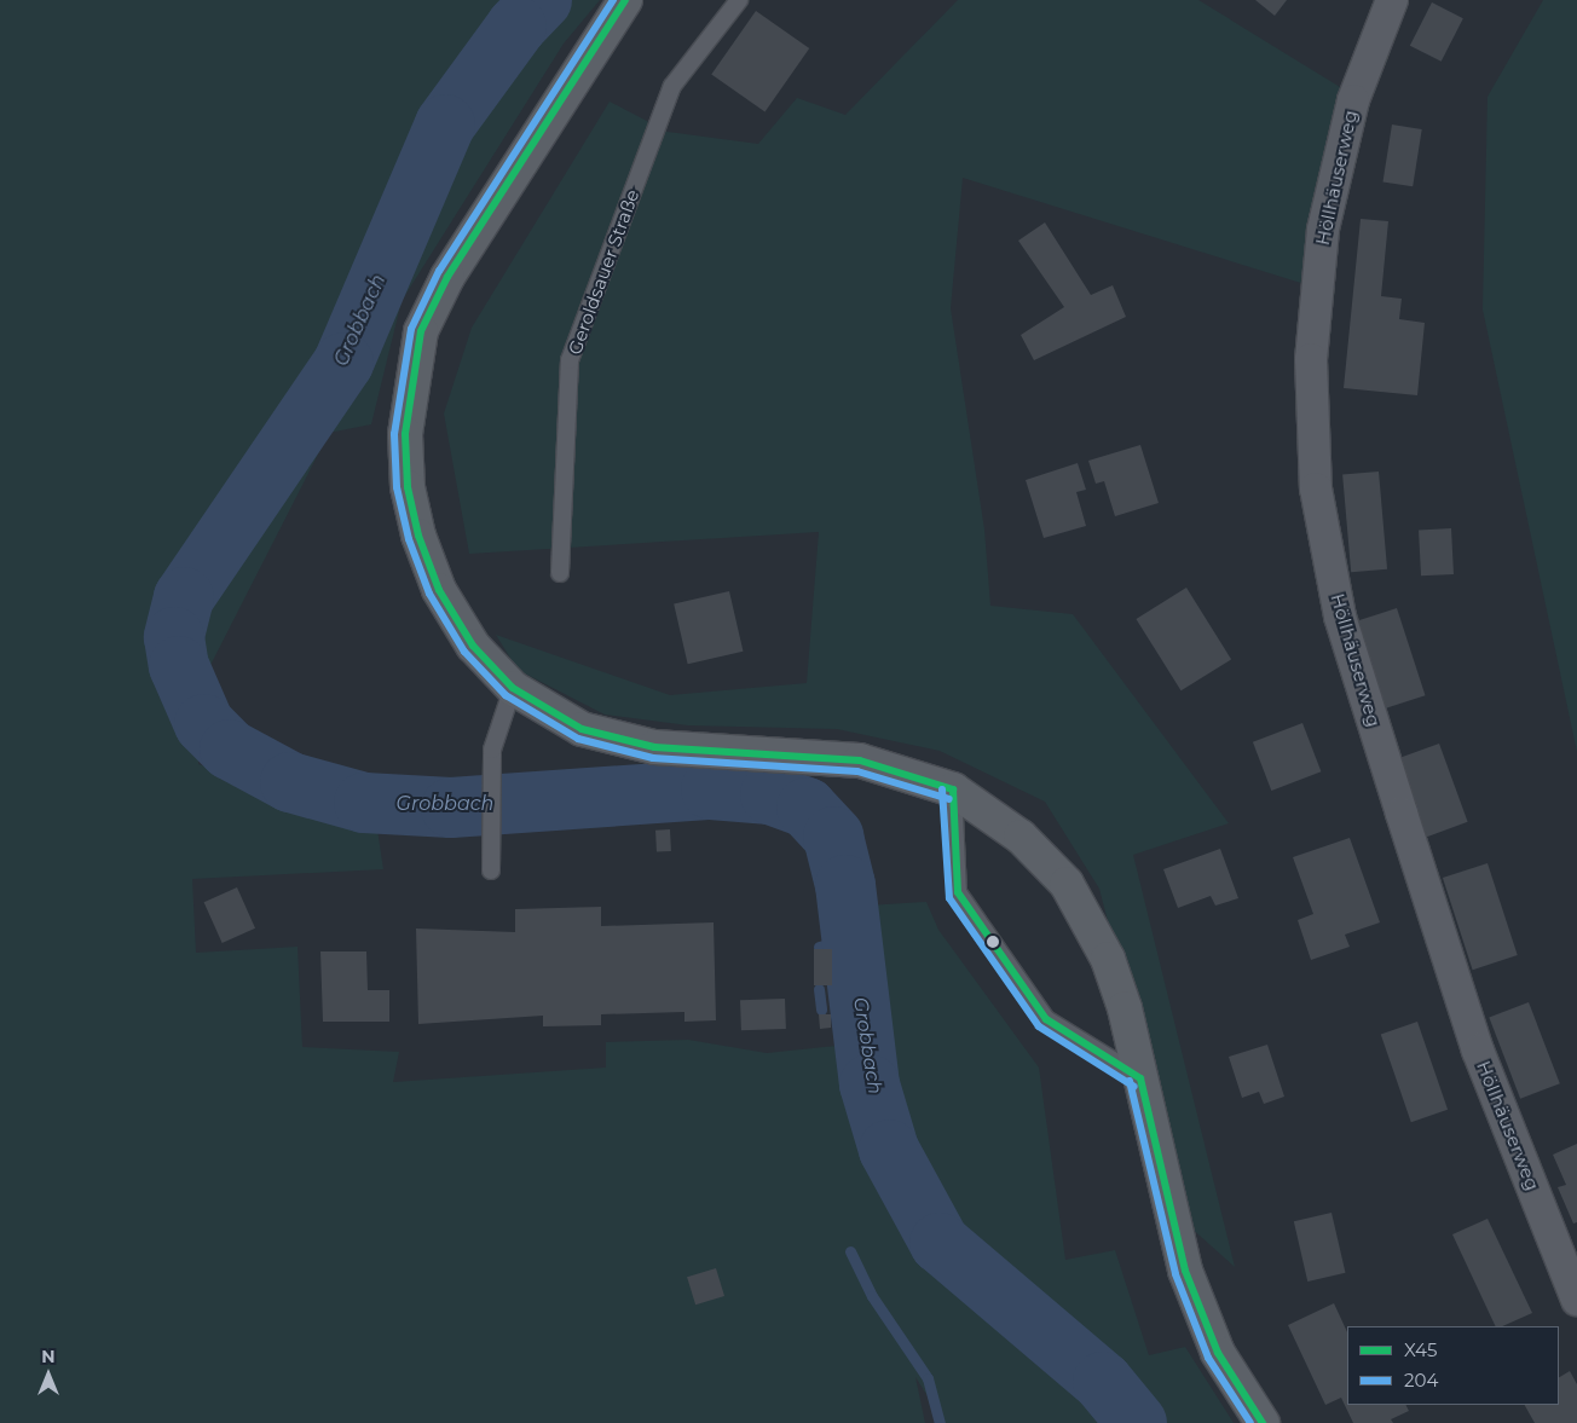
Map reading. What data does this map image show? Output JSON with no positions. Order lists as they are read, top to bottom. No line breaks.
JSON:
{"streets":{"street":["Höllhäuserweg"],"lane":["Geroldsauer Straße"]},"water":["Grobbach"],"lines":["transit line X45","transit line 204"],"legend":["X45","204"],"north":"top"}
